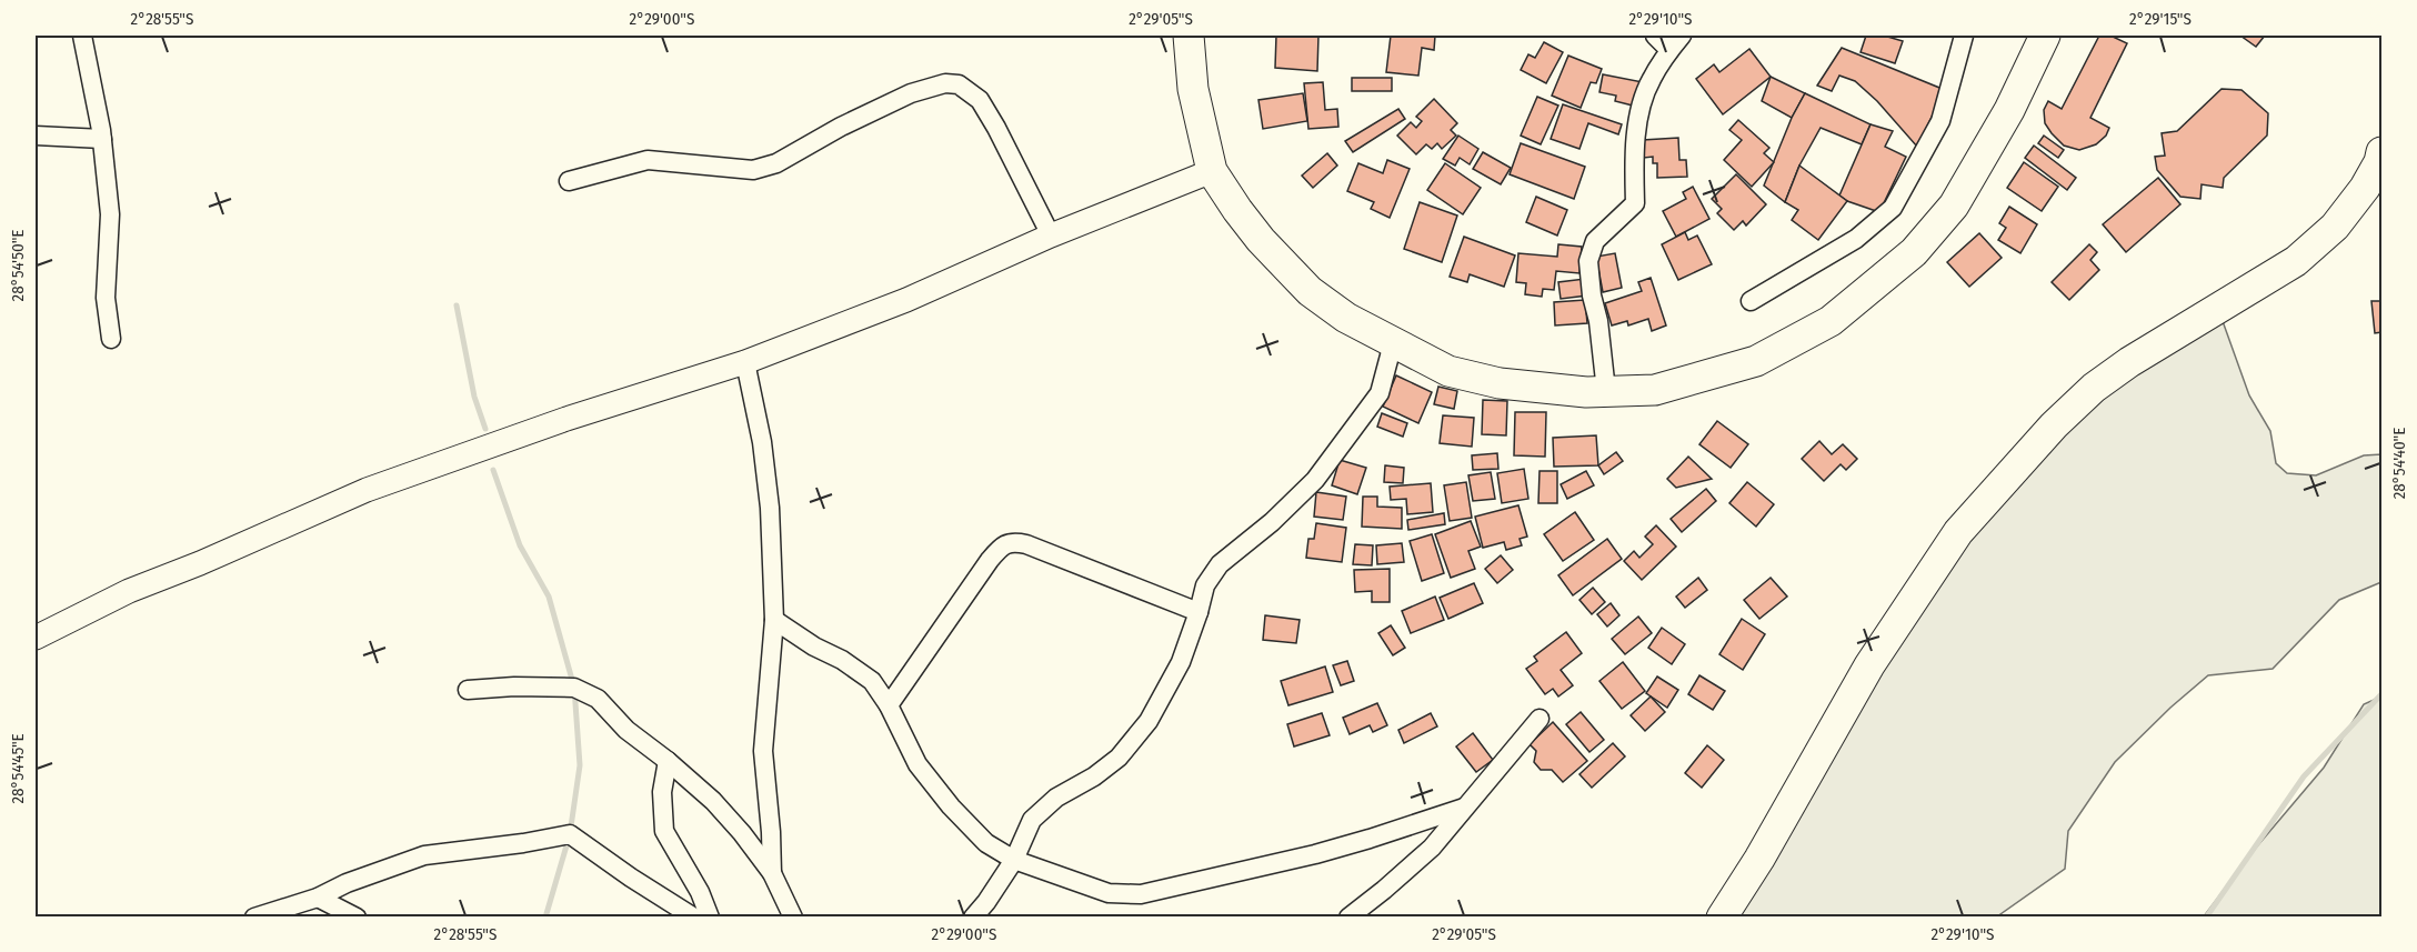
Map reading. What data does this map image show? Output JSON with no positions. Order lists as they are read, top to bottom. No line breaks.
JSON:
{"coordinates":["2°28'55\"S","2°29'00\"S","2°29'05\"S","2°29'10\"S","2°29'15\"S","28°54'50\"E","28°54'40\"E","28°54'45\"E"]}
